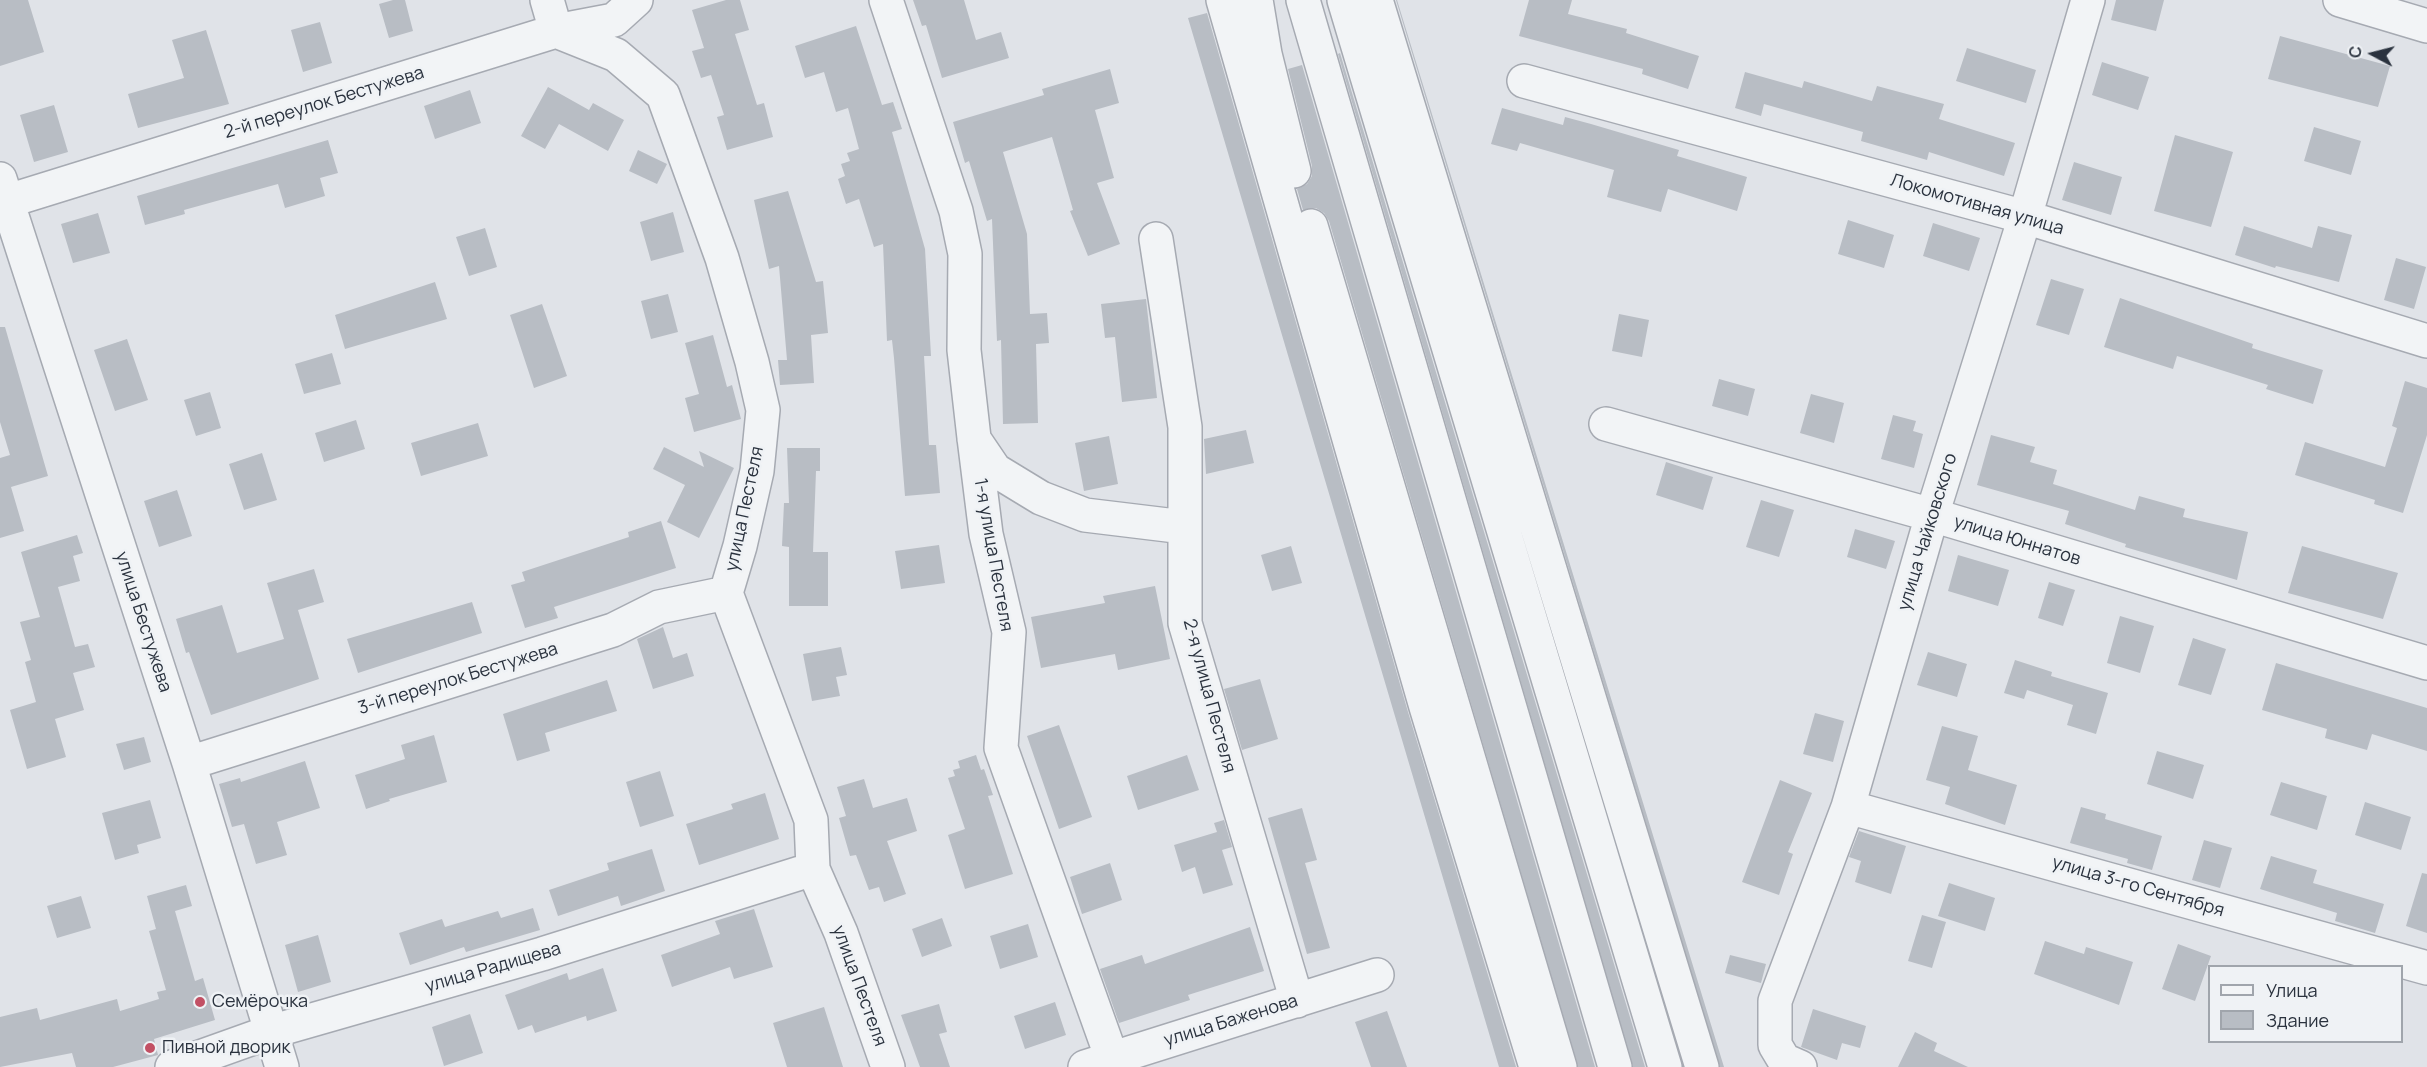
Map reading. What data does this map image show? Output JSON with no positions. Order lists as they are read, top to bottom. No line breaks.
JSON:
{"streets":{"street":["2-й переулок Бестужева","Локомотивная улица","улица Пестеля","улица Чайковского","улица Юннатов","1-я улица Пестеля","улица Бестужева","3-й переулок Бестужева","2-я улица Пестеля","улица 3-го Сентября","улица Радищева","улица Баженова"]},"crossings":[["2-й переулок Бестужева","улица Пестеля"],["2-й переулок Бестужева","улица Бестужева"],["Локомотивная улица","улица Чайковского"],["улица Пестеля","3-й переулок Бестужева"],["улица Пестеля","улица Радищева"],["улица Чайковского","улица Юннатов"],["улица Чайковского","улица 3-го Сентября"],["1-я улица Пестеля","улица Баженова"],["улица Бестужева","3-й переулок Бестужева"],["улица Бестужева","улица Радищева"],["2-я улица Пестеля","улица Баженова"]],"places":["Семёрочка","Пивной дворик"],"legend":["Улица","Здание"],"north":"left"}
